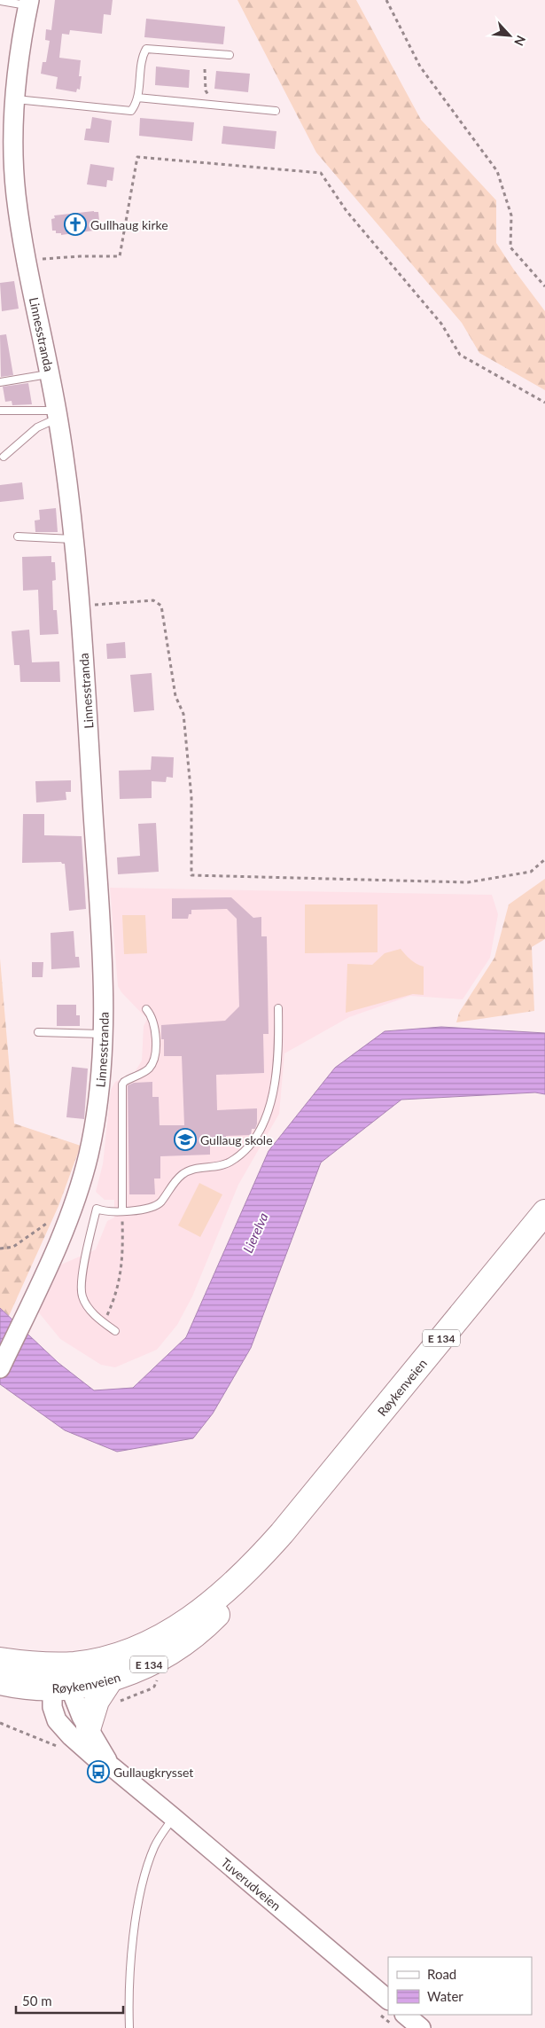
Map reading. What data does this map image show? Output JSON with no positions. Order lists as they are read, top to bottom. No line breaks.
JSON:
{"streets":{"highway":["E 134","Røykenveien"],"street":["Linnesstranda","Tuverudveien"]},"crossings":[["Røykenveien","Tuverudveien"]],"water":["Lierelva"],"places":{"church":["Gullhaug kirke"],"school or university":["Gullaug skole"],"bus stop":["Gullaugkrysset"]},"legend":["Road","Water"],"scale_bar":"50 m","north":"bottom right"}
